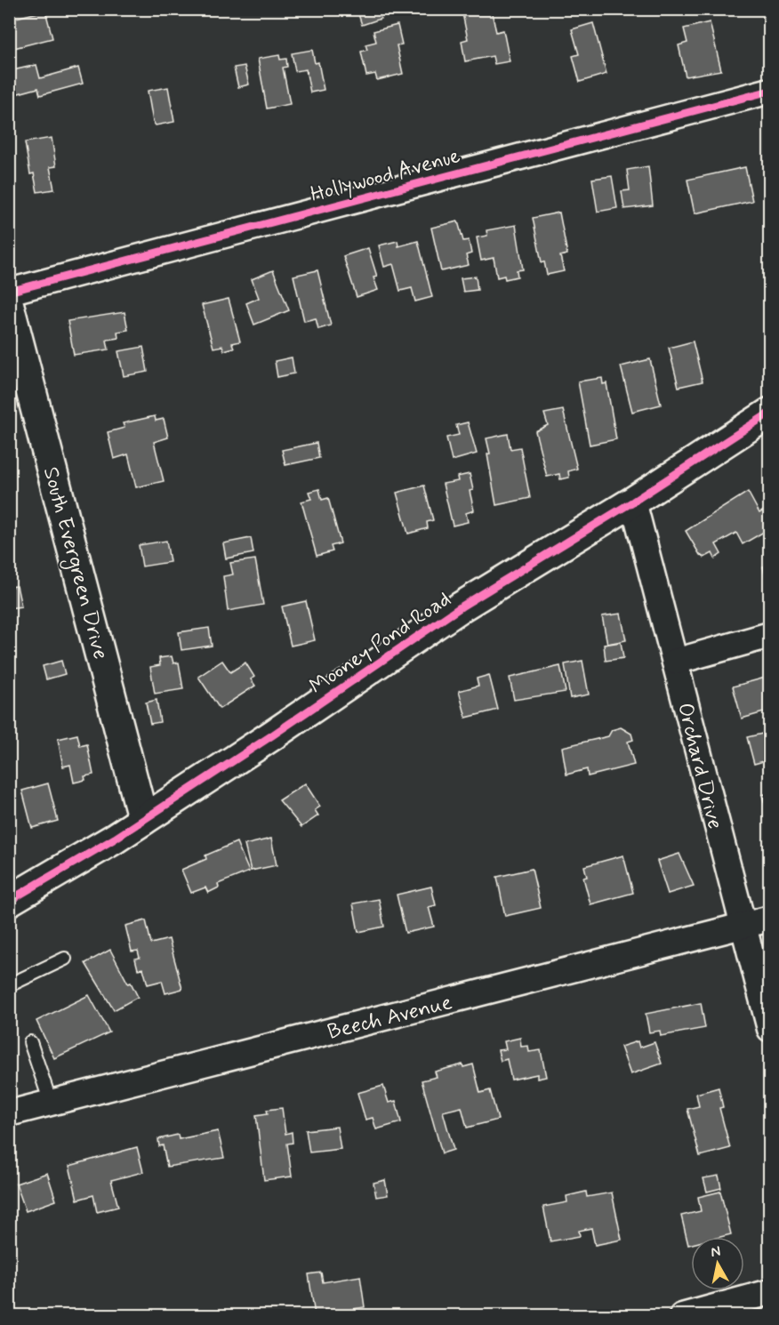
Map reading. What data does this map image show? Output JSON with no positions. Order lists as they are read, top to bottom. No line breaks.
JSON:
{"streets":{"street":["Hollywood Avenue","South Evergreen Drive","Mooney Pond Road","Orchard Drive","Beech Avenue"]},"crossings":[["South Evergreen Drive","Mooney Pond Road"],["Mooney Pond Road","Orchard Drive"],["Orchard Drive","Beech Avenue"]],"north":"top"}
